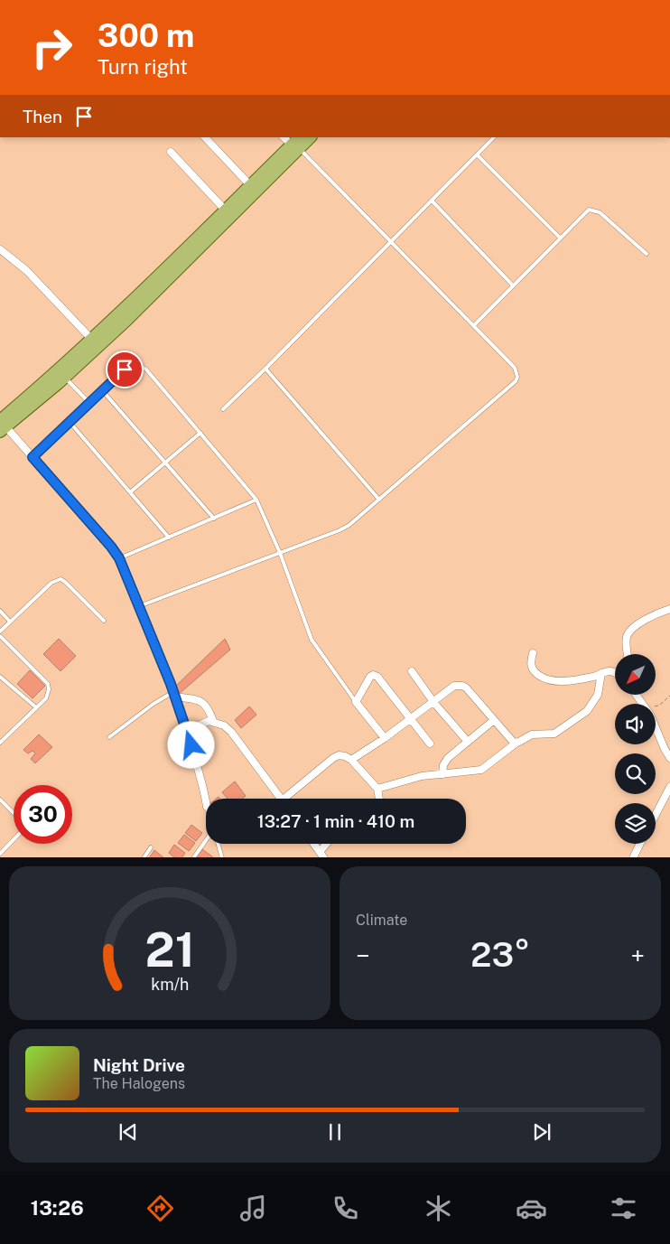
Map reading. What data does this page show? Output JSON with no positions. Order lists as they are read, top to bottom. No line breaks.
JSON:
{"north":"bottom left","page":{"turn":["300 m","Turn right"],"then":"Then","limit":"30","trip":"13:27 · 1 min · 410 m","tile":"Climate","heat":["−","23°","+"],"song":["Night Drive","The Halogens"],"tabs":"13:26","gauge":["21","km/h"]}}
